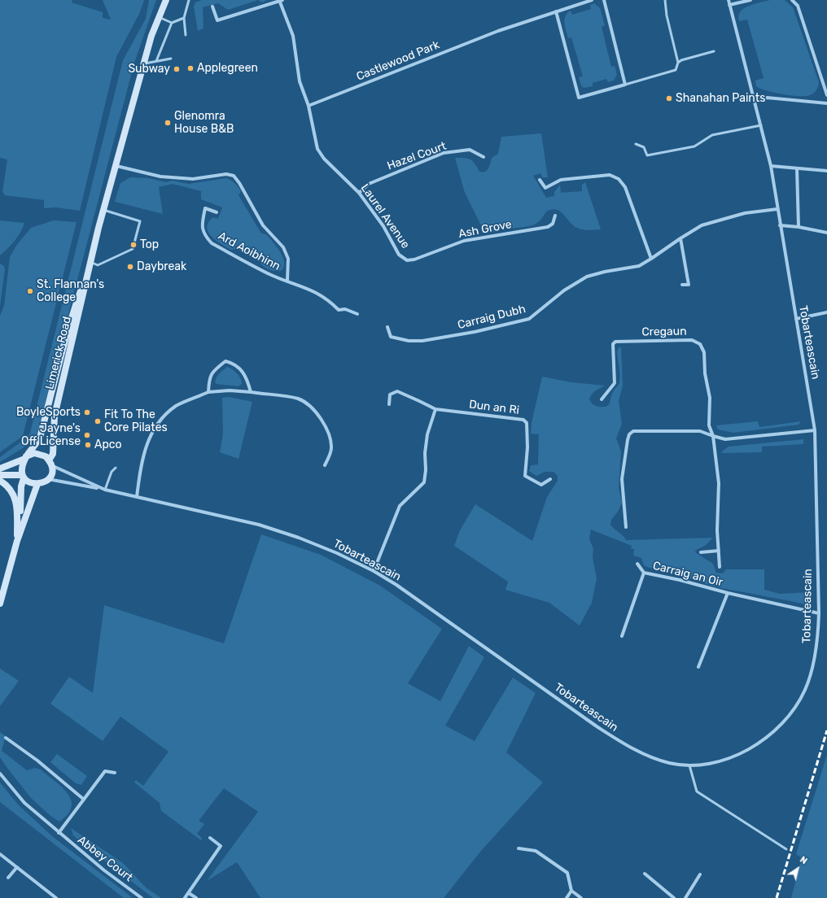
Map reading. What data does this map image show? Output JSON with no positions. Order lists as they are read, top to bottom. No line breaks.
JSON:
{"streets":{"main road":["Limerick Road"],"street":["Castlewood Park","Hazel Court","Laurel Avenue","Ash Grove","Ard Aoibhinn","Carraig Dubh","Cregaun","Tobarteascain","Dun an Ri","Carraig an Oir","Abbey Court"]},"crossings":[["Castlewood Park","Laurel Avenue"],["Hazel Court","Laurel Avenue"],["Laurel Avenue","Ash Grove"],["Carraig Dubh","Tobarteascain"],["Tobarteascain","Limerick Road"],["Tobarteascain","Carraig an Oir"]],"places":["Applegreen","Subway","Shanahan Paints","Glenomra House B&B","Top","Daybreak","St. Flannan's College","BoyleSports","Fit To The Core Pilates","Jayne's Off License","Apco"],"north":"top right"}
